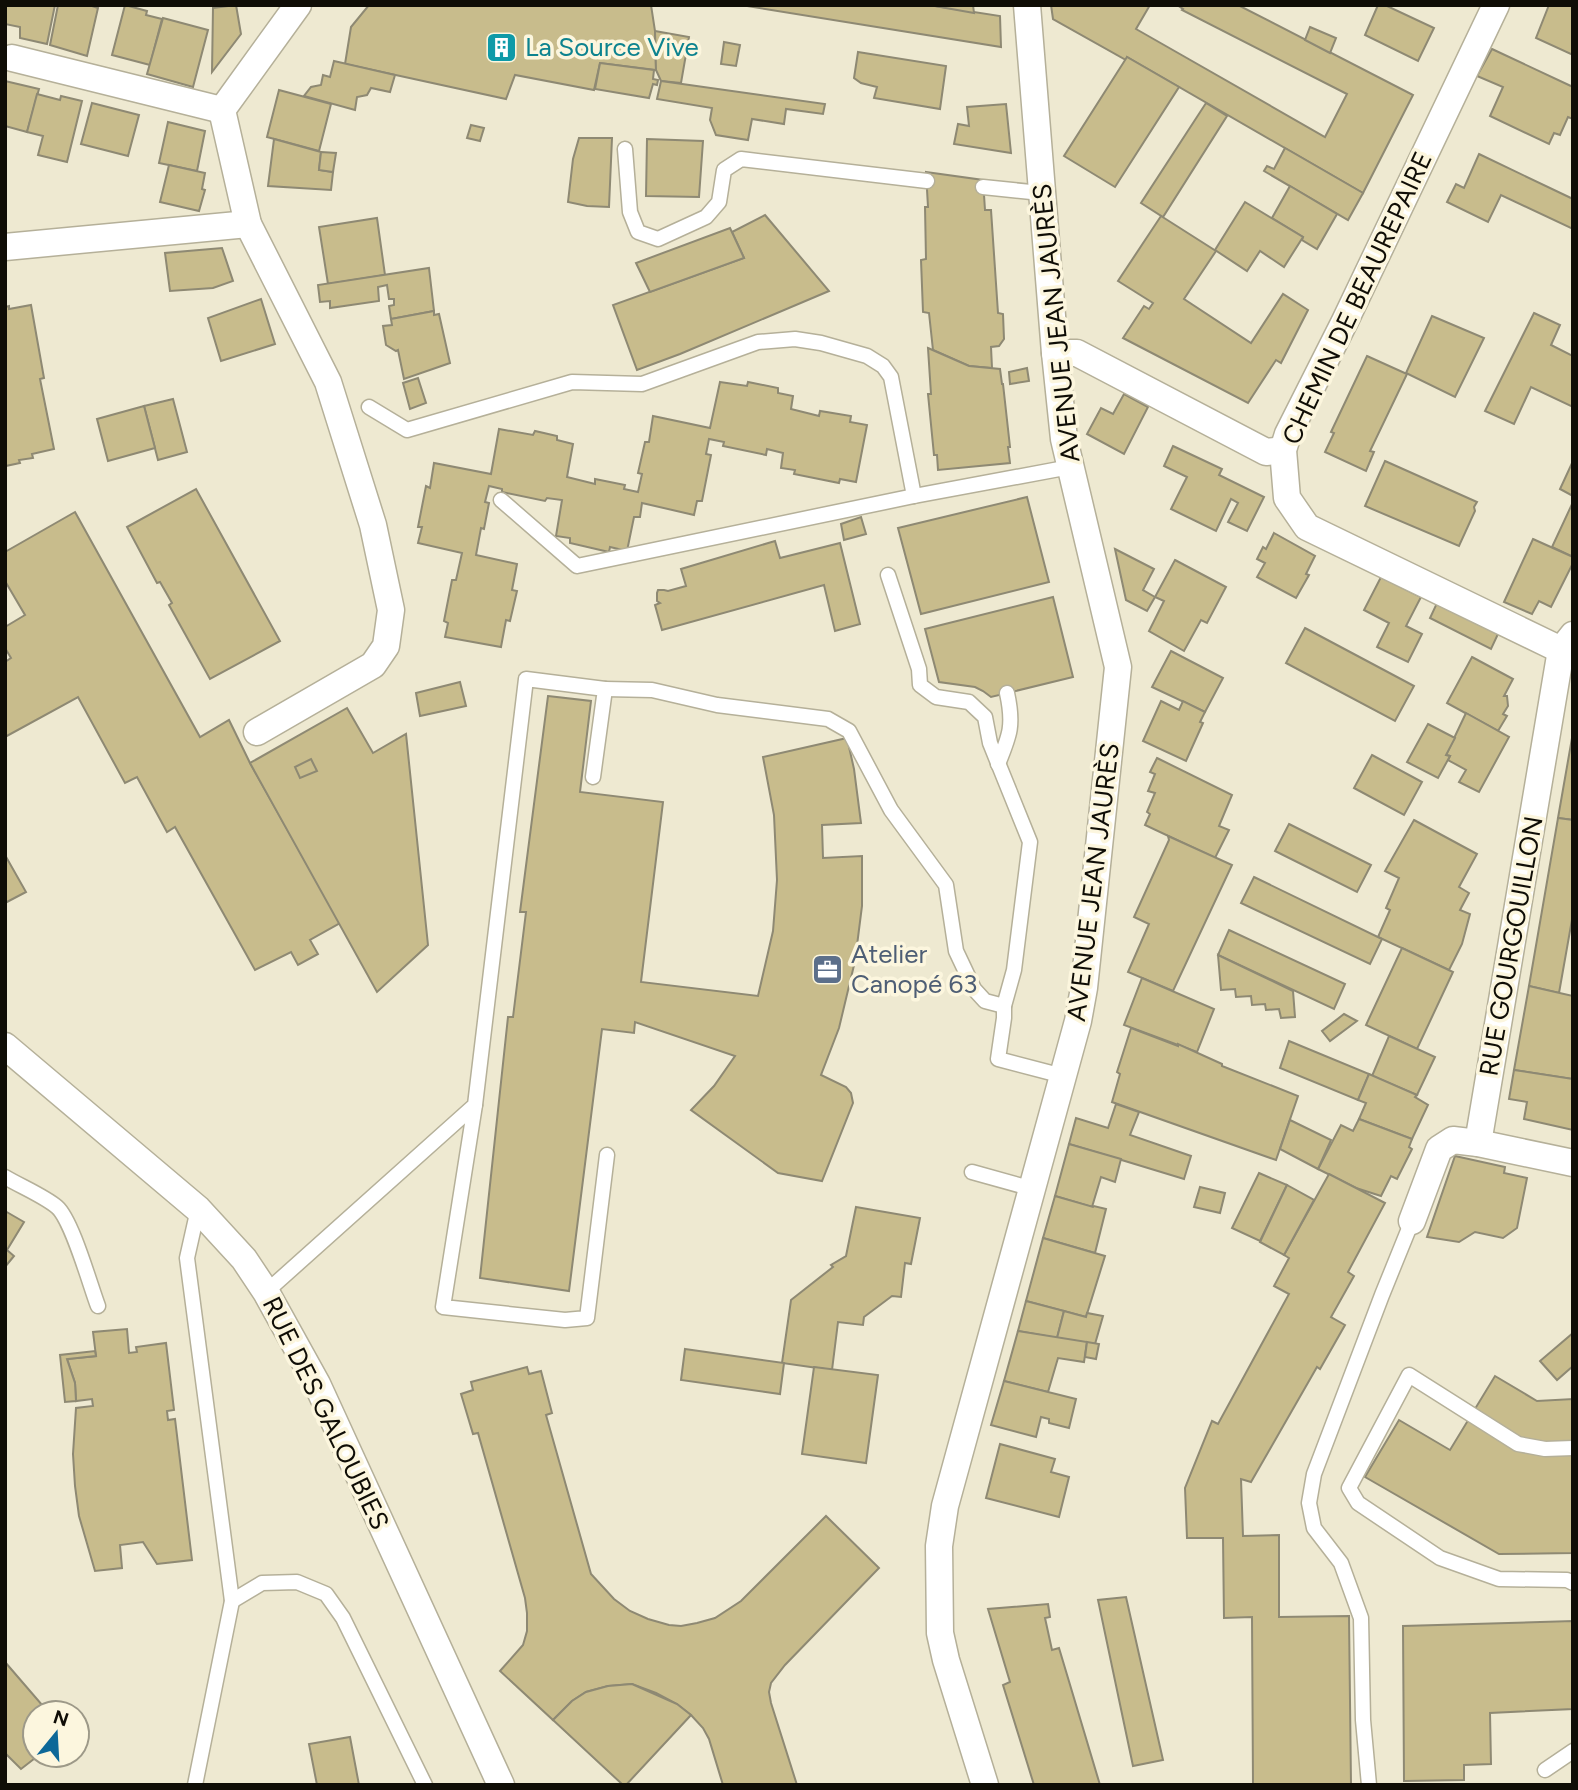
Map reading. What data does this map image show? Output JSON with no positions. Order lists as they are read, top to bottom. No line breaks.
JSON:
{"streets":{"street":["CHEMIN DE BEAUREPAIRE","AVENUE JEAN JAURÈS","RUE GOURGOUILLON","RUE DES GALOUBIES"]},"crossings":[["CHEMIN DE BEAUREPAIRE","RUE GOURGOUILLON"]],"places":{"building":["La Source Vive"],"office":["Atelier Canopé 63"]},"north":"top"}
